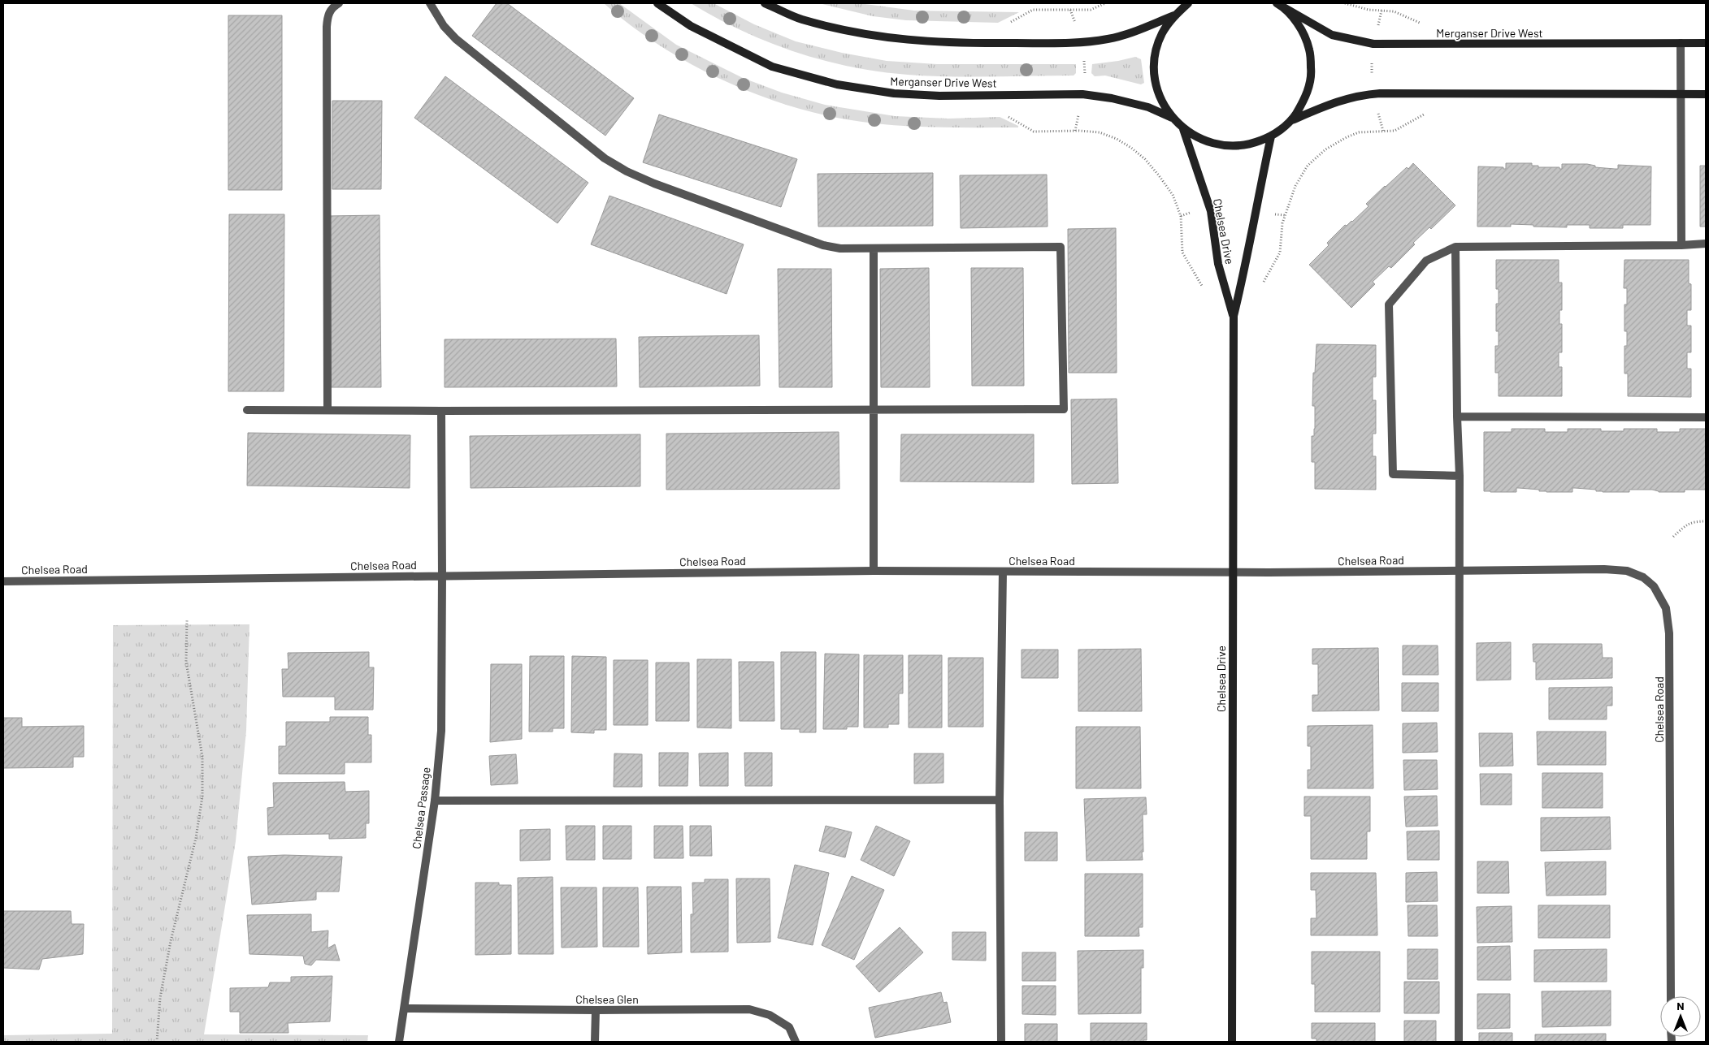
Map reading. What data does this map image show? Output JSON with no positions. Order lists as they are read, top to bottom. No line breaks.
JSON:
{"streets":{"street":["Merganser Drive West","Chelsea Drive","Chelsea Road","Chelsea Passage","Chelsea Glen"]},"crossings":[["Merganser Drive West","Chelsea Drive"],["Chelsea Drive","Chelsea Road"],["Chelsea Road","Chelsea Passage"],["Chelsea Passage","Chelsea Glen"]],"north":"top"}
